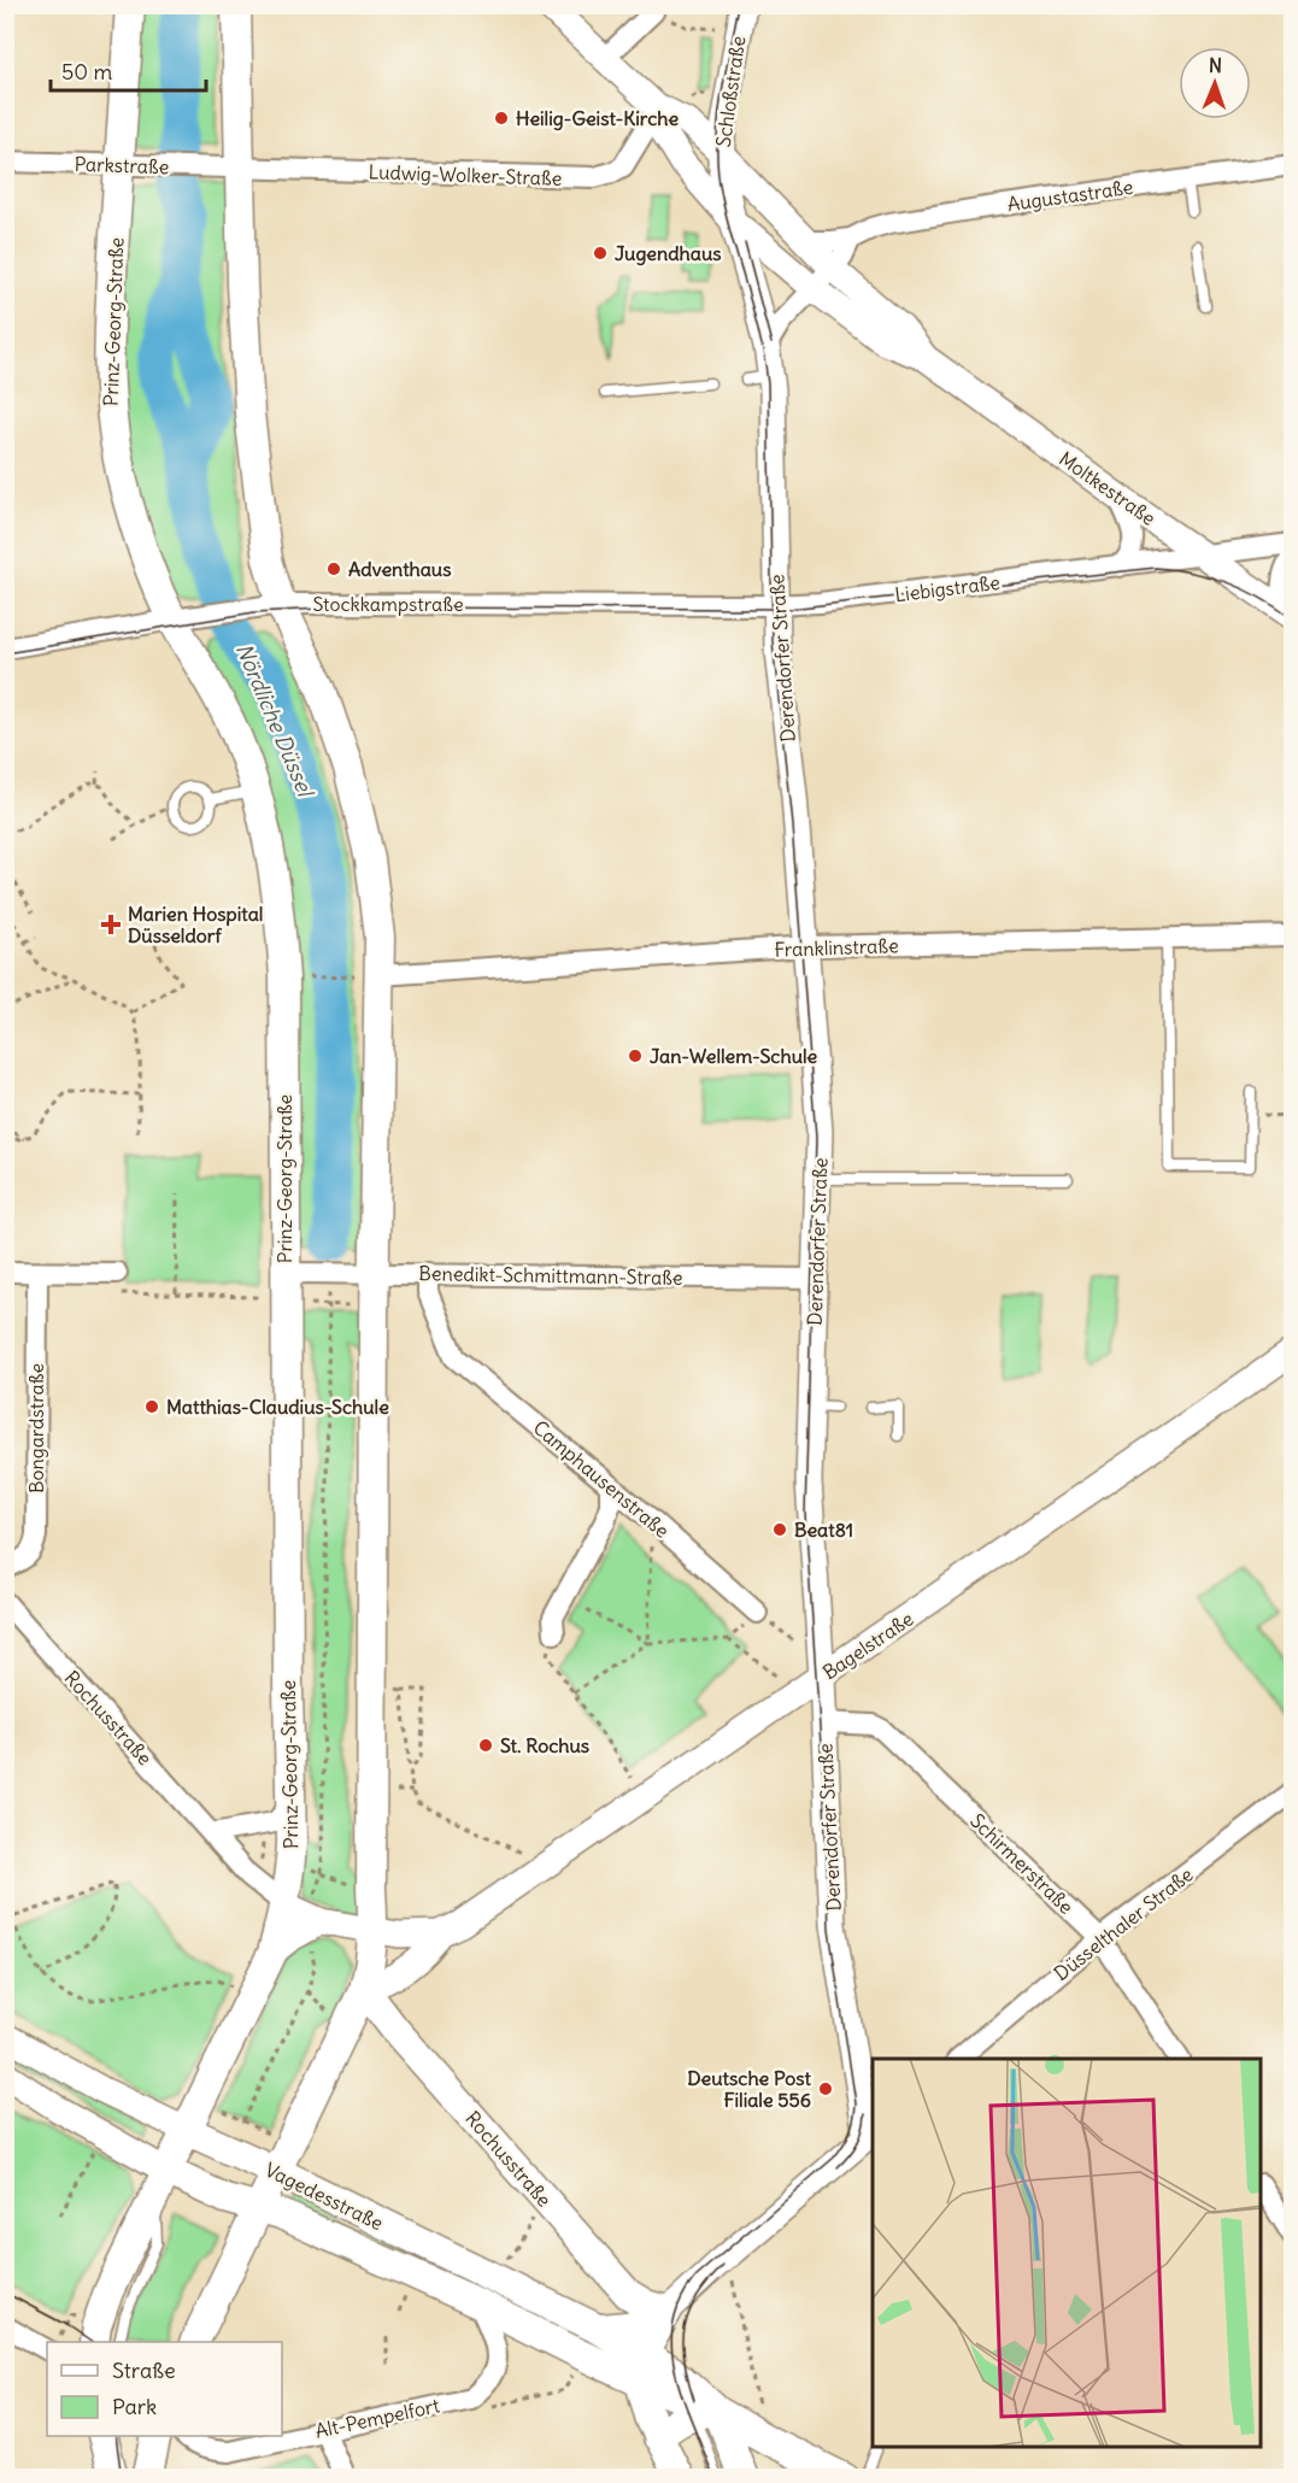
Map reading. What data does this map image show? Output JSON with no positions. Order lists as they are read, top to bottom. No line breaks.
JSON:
{"streets":{"main road":["Prinz-Georg-Straße","Rochusstraße","Vagedesstraße"],"street":["Schloßstraße","Parkstraße","Ludwig-Wolker-Straße","Augustastraße","Moltkestraße","Liebigstraße","Stockkampstraße","Derendorfer Straße","Franklinstraße","Benedikt-Schmittmann-Straße","Bongardstraße","Camphausenstraße","Bagelstraße","Schirmerstraße","Düsselthaler Straße","Alt-Pempelfort"]},"crossings":[["Schloßstraße","Moltkestraße"],["Schloßstraße","Derendorfer Straße"],["Parkstraße","Ludwig-Wolker-Straße"],["Parkstraße","Prinz-Georg-Straße"],["Ludwig-Wolker-Straße","Moltkestraße"],["Augustastraße","Moltkestraße"],["Prinz-Georg-Straße","Stockkampstraße"],["Prinz-Georg-Straße","Benedikt-Schmittmann-Straße"],["Prinz-Georg-Straße","Rochusstraße"],["Prinz-Georg-Straße","Vagedesstraße"],["Moltkestraße","Liebigstraße"],["Moltkestraße","Derendorfer Straße"],["Liebigstraße","Stockkampstraße"],["Liebigstraße","Derendorfer Straße"],["Stockkampstraße","Derendorfer Straße"],["Derendorfer Straße","Franklinstraße"],["Derendorfer Straße","Benedikt-Schmittmann-Straße"],["Derendorfer Straße","Bagelstraße"],["Derendorfer Straße","Schirmerstraße"],["Benedikt-Schmittmann-Straße","Camphausenstraße"],["Bagelstraße","Rochusstraße"],["Schirmerstraße","Düsselthaler Straße"]],"water":["Nördliche Düssel"],"places":{"other":["Heilig-Geist-Kirche","Jugendhaus","Adventhaus","Jan-Wellem-Schule","Matthias-Claudius-Schule","Beat81","St. Rochus","Deutsche Post Filiale 556"],"health":["Marien Hospital Düsseldorf"]},"legend":["Straße","Park"],"scale_bar":"50 m","north":"top"}
